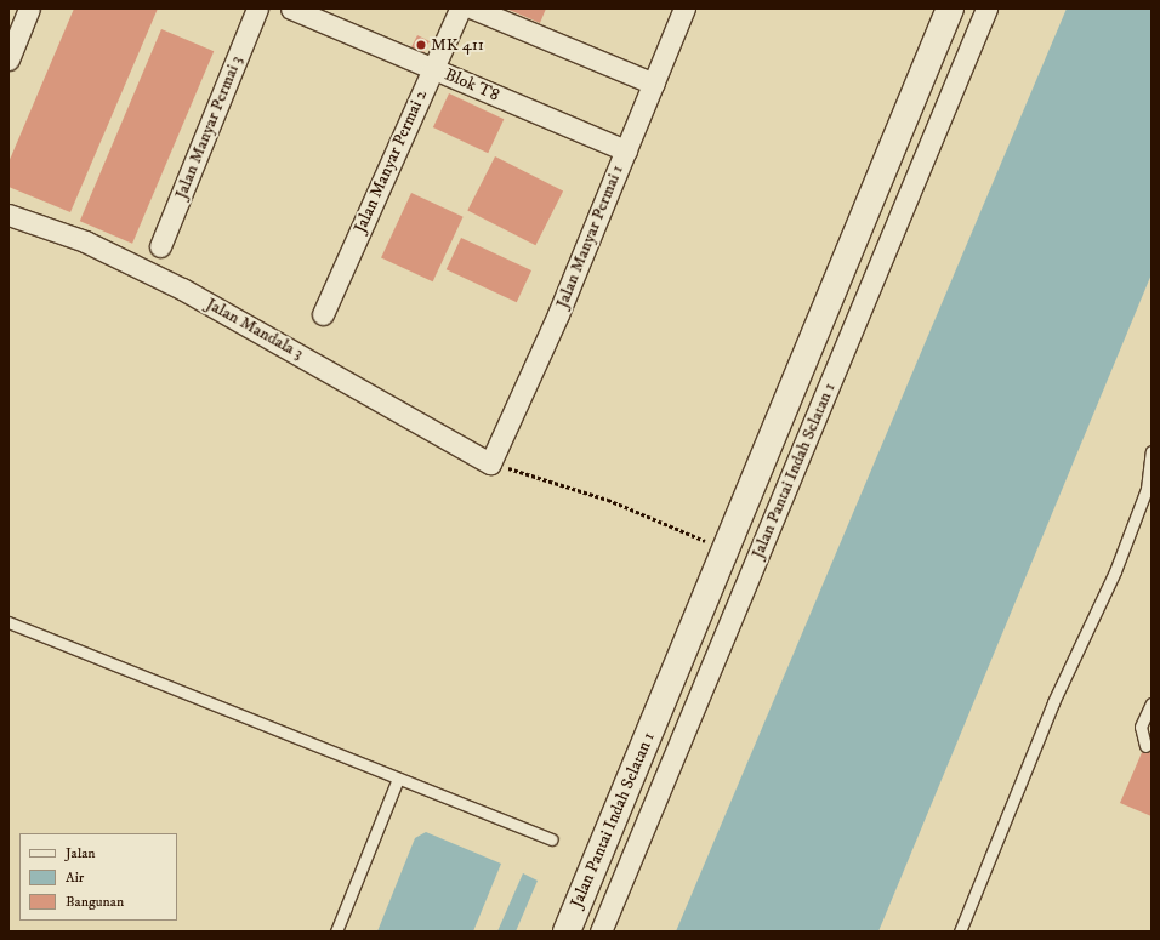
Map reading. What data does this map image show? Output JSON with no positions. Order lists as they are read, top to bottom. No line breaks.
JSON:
{"streets":{"street":["Blok T8","Jalan Manyar Permai 3","Jalan Manyar Permai 2","Jalan Manyar Permai 1","Jalan Mandala 3","Jalan Pantai Indah Selatan 1"]},"crossings":[["Blok T8","Jalan Manyar Permai 2"],["Blok T8","Jalan Manyar Permai 1"],["Jalan Manyar Permai 1","Jalan Mandala 3"]],"places":["MK 411"],"legend":["Jalan","Air","Bangunan"]}
